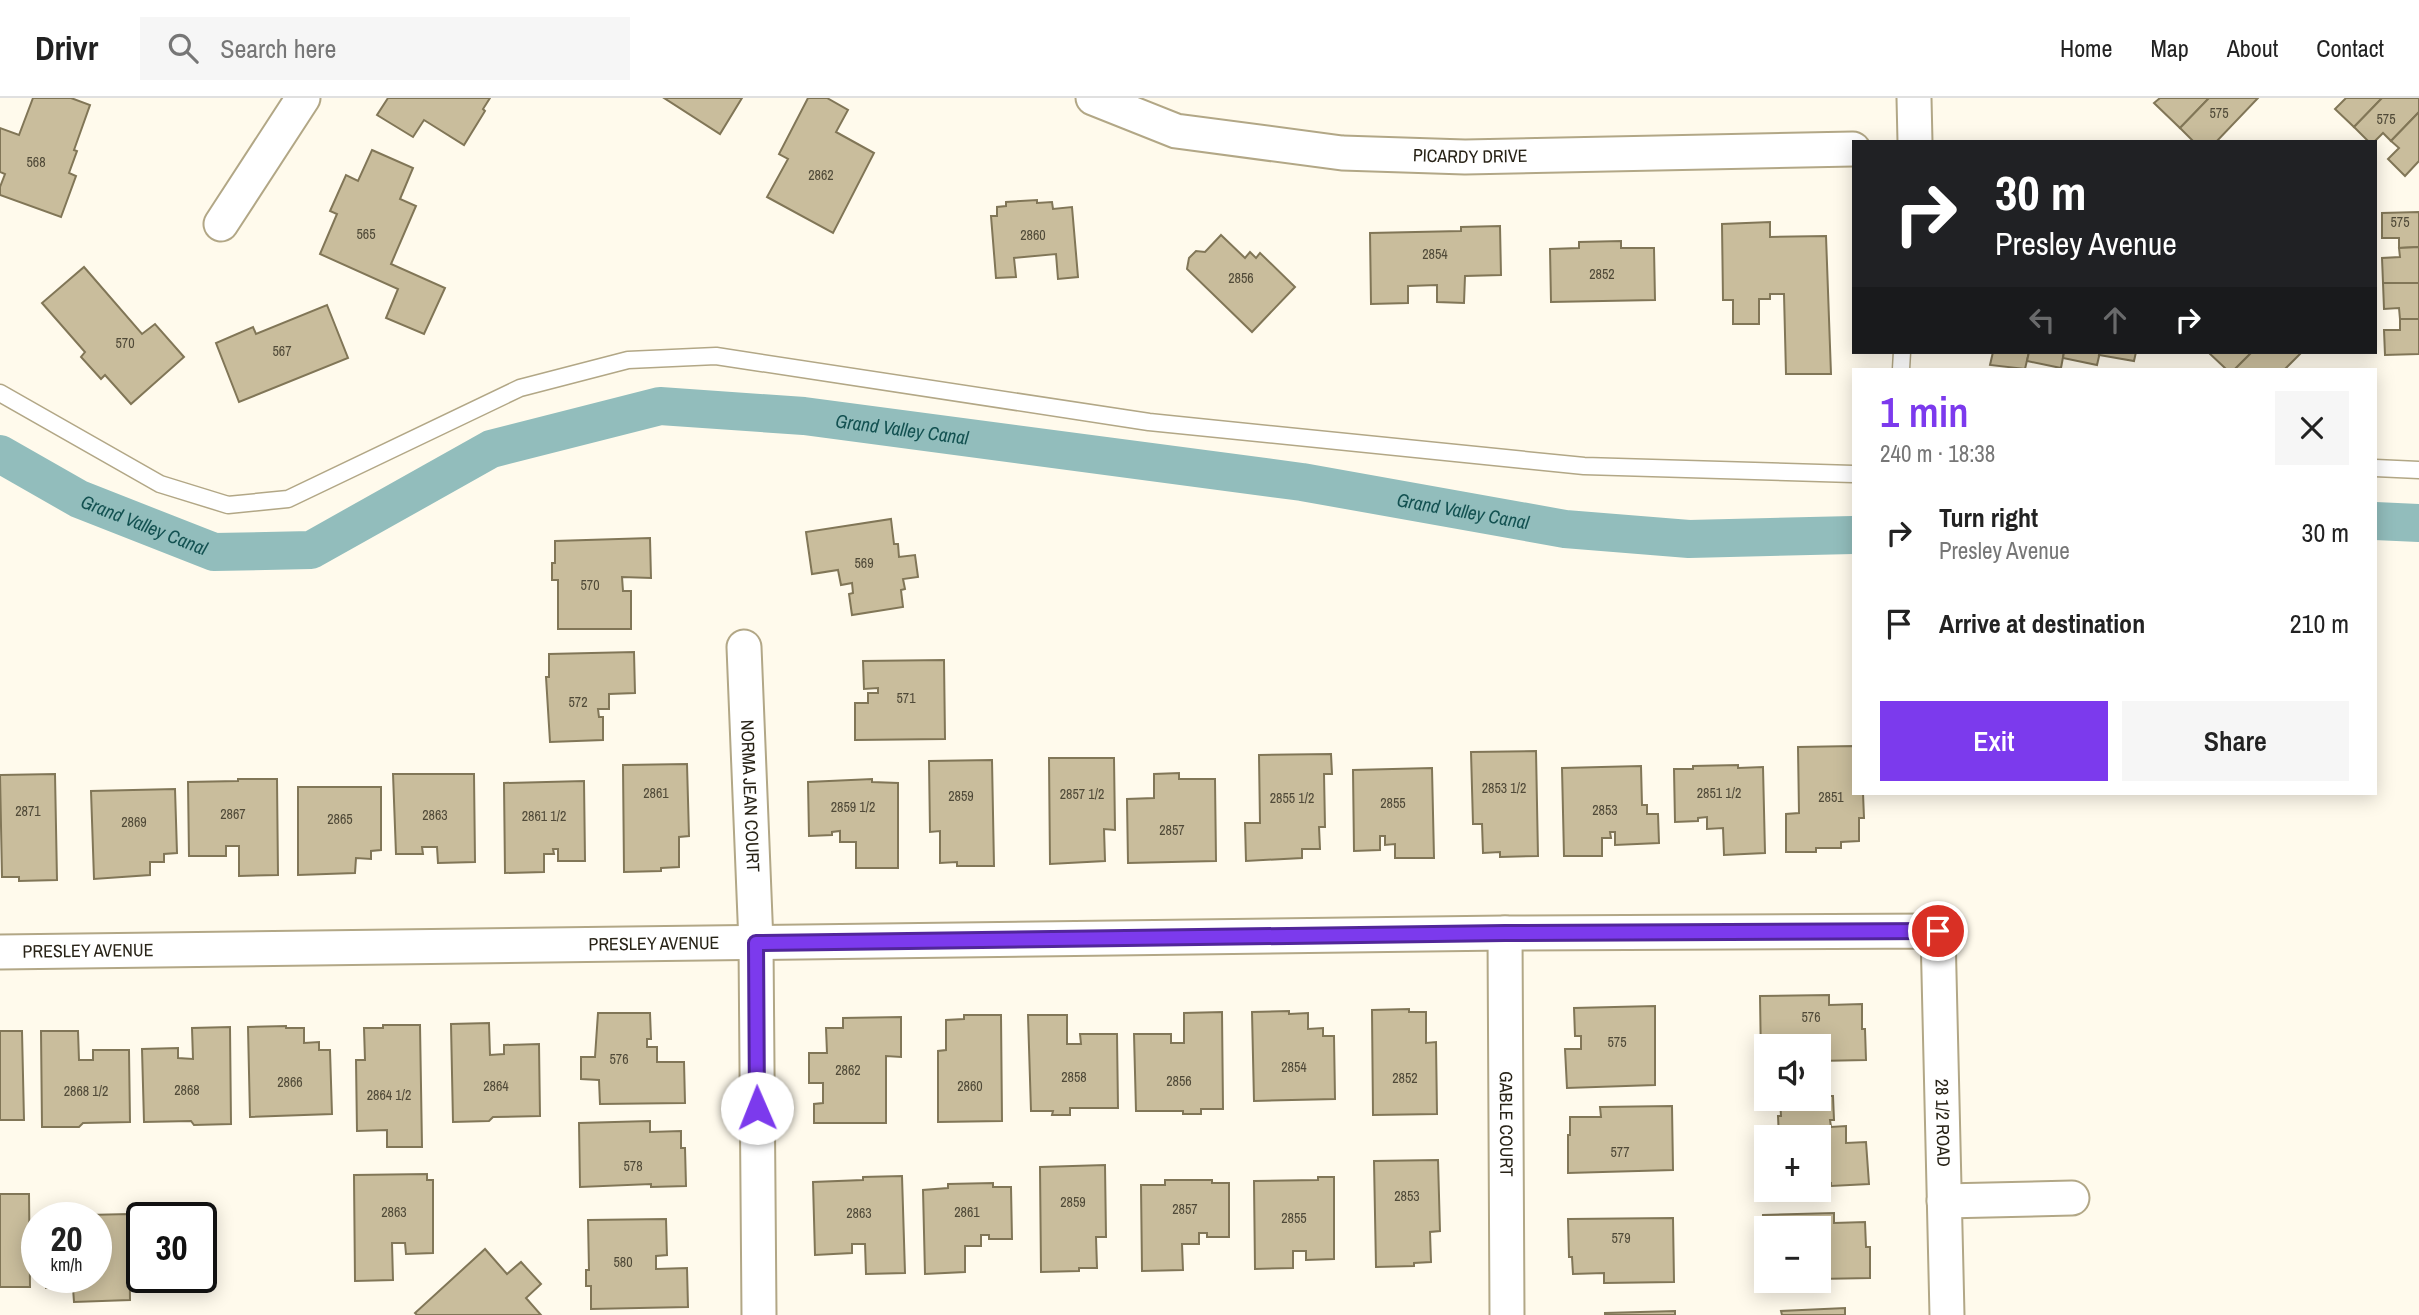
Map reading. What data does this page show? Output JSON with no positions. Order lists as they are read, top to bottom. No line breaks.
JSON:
{"streets":{"street":["PICARDY DRIVE","NORMA JEAN COURT","PRESLEY AVENUE","28 1/2 ROAD","GABLE COURT"]},"crossings":[["NORMA JEAN COURT","PRESLEY AVENUE"],["PRESLEY AVENUE","28 1/2 ROAD"],["PRESLEY AVENUE","GABLE COURT"]],"water":["Grand Valley Canal"],"house_numbers":["575","575","568","2862","575","565","2860","2854","2852","2856","570","567","569","570","571","572","2853 1/2","2861","2851 1/2","2857 1/2","2859","2851","2855 1/2","2855","2859 1/2","2853","2871","2867","2863","2861 1/2","2865","2869","2857","576","575","576","2854","2862","2858","2852","2856","2866","2864","2860","2868","2868 1/2","2864 1/2","577","578","2853","2859","2857","2863","2861","2863","2855","579","580"],"page":{"header":"Drivr","search":"Search here","nav":["Home","Map","About","Contact"],"turn":["30 m","Presley Avenue"],"heading":["1 min","240 m · 18:38"],"list":[{"name":"Turn right","note":"Presley Avenue","value":"30 m"},{"name":"Arrive at destination","value":"210 m"}],"buttons":["Exit","Share"],"map_buttons":["+","−"],"speed":"20 km/h","limit":"30"}}
